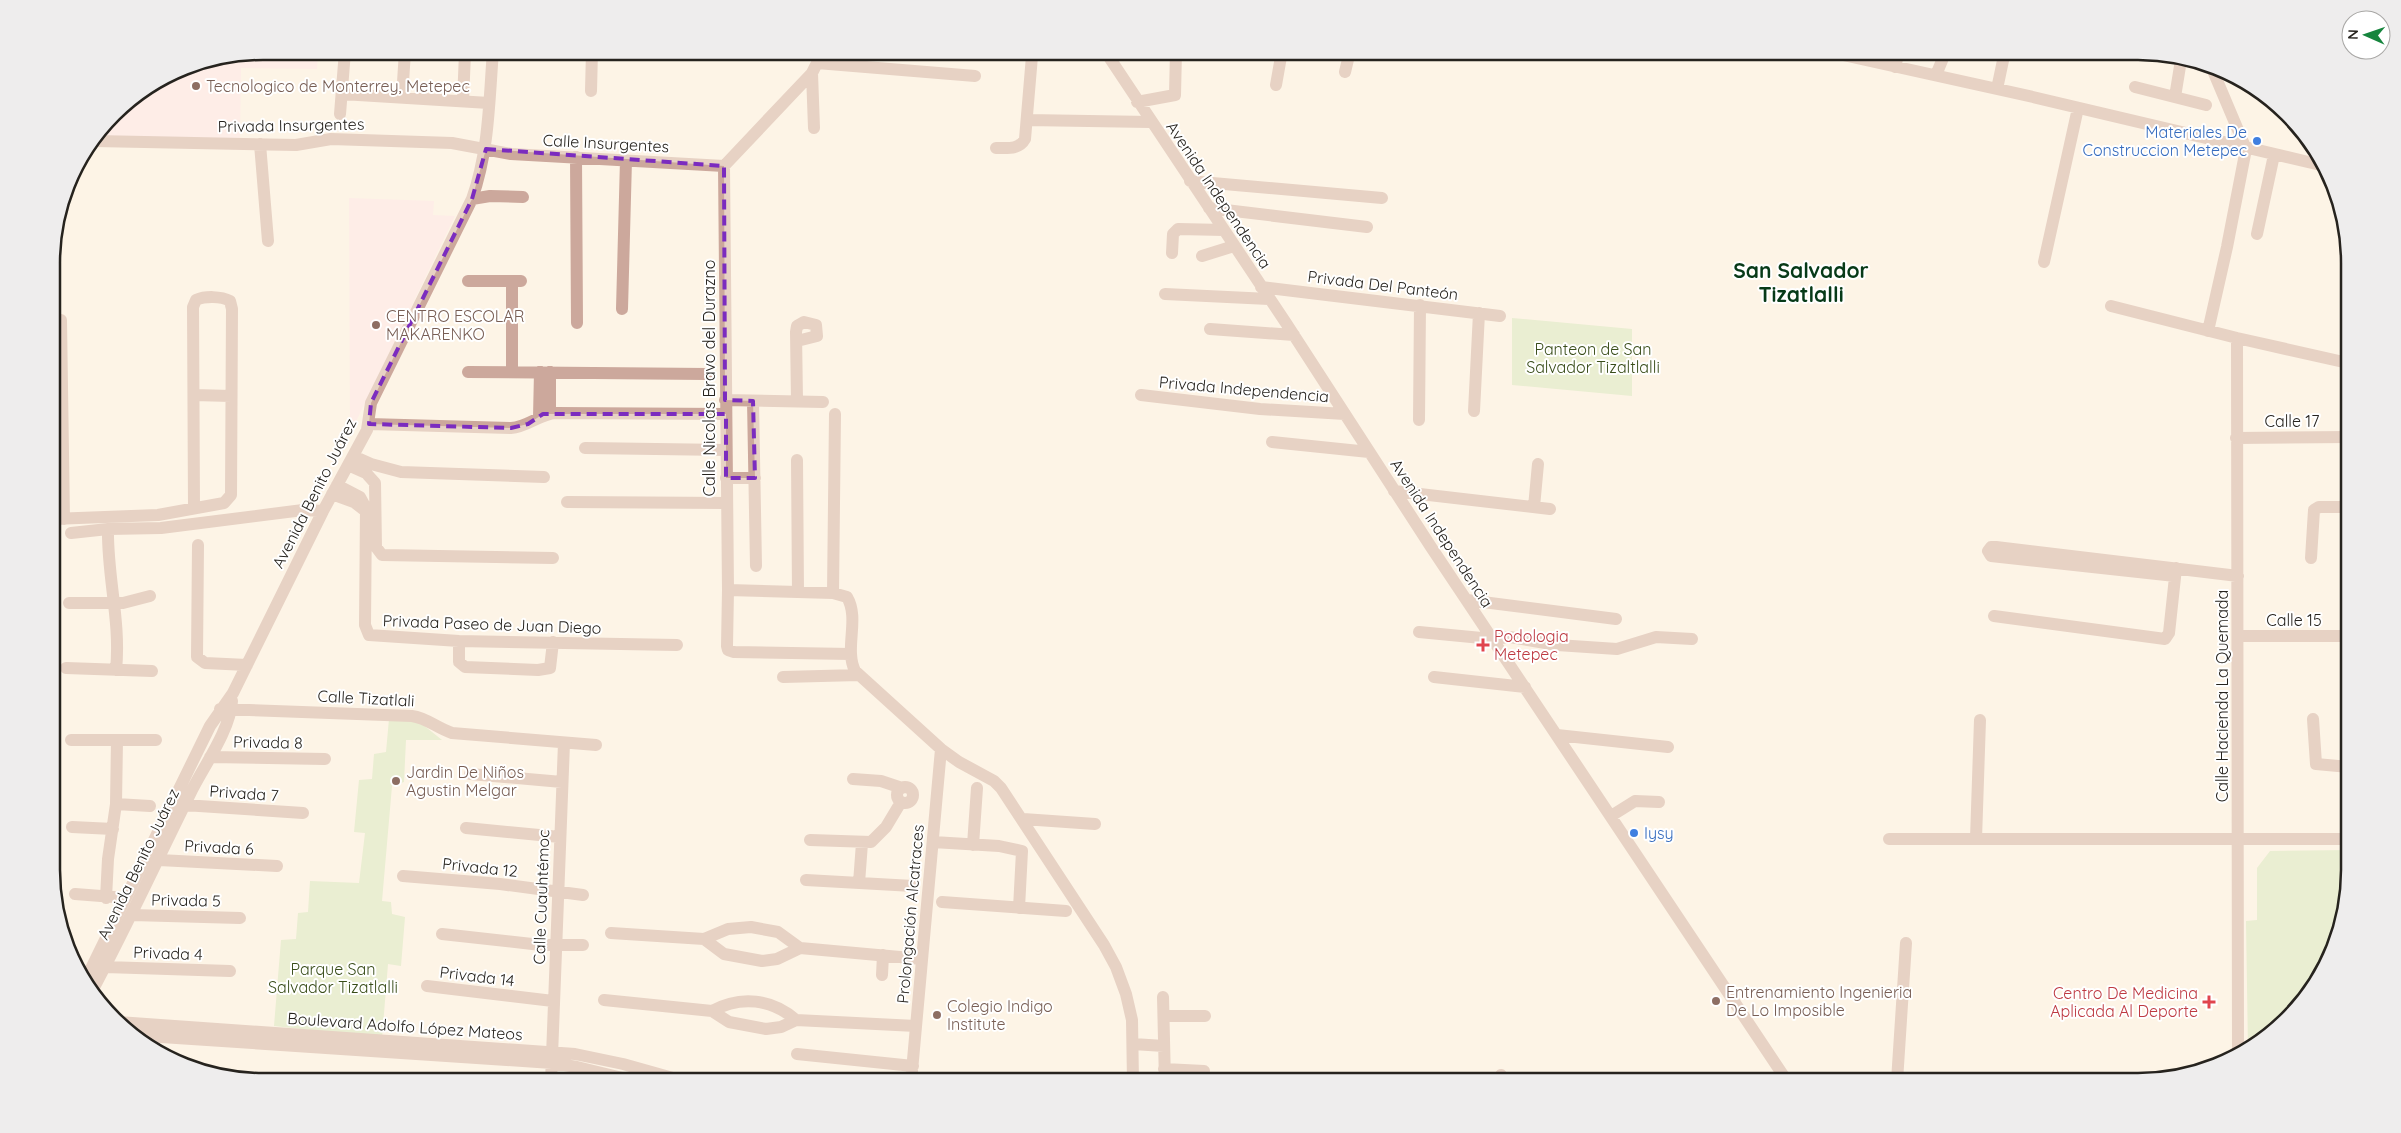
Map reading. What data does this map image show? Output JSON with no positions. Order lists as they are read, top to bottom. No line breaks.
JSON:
{"streets":{"street":["Privada Insurgentes","Calle Insurgentes","Avenida Independencia","Privada Del Panteón","Calle Nicolas Bravo del Durazno","Privada Independencia","Calle 17","Avenida Benito Juárez","Calle 15","Privada Paseo de Juan Diego","Calle Hacienda La Quemada","Calle Tizatlali","Privada 8","Privada 7","Privada 6","Privada 12","Calle Cuauhtémoc","Privada 5","Prolongación Alcatraces","Privada 4","Privada 14","Boulevard Adolfo López Mateos"]},"crossings":[["Privada Insurgentes","Calle Insurgentes"],["Privada Insurgentes","Avenida Benito Juárez"],["Calle Insurgentes","Calle Nicolas Bravo del Durazno"],["Calle Insurgentes","Avenida Benito Juárez"],["Avenida Independencia","Privada Del Panteón"],["Avenida Independencia","Privada Independencia"],["Calle 17","Calle Hacienda La Quemada"],["Avenida Benito Juárez","Privada Paseo de Juan Diego"],["Avenida Benito Juárez","Calle Tizatlali"],["Avenida Benito Juárez","Privada 8"],["Avenida Benito Juárez","Privada 7"],["Avenida Benito Juárez","Privada 6"],["Avenida Benito Juárez","Privada 5"],["Avenida Benito Juárez","Privada 4"],["Calle 15","Calle Hacienda La Quemada"],["Calle Tizatlali","Calle Cuauhtémoc"],["Privada 12","Calle Cuauhtémoc"],["Calle Cuauhtémoc","Privada 14"],["Calle Cuauhtémoc","Boulevard Adolfo López Mateos"]],"districts":["San Salvador Tizatlalli"],"parks":["Panteon de San Salvador Tizaltlalli","Parque San Salvador Tizatlalli"],"places":{"other":["Tecnologico de Monterrey, Metepec","Materiales De Construccion Metepec","CENTRO ESCOLAR MAKARENKO","Jardin De Niños Agustin Melgar","Iysy","Entrenamiento Ingenieria De Lo Imposible","Colegio Indigo Institute"],"health":["Podologia Metepec","Centro De Medicina Aplicada Al Deporte"]},"north":"left"}
